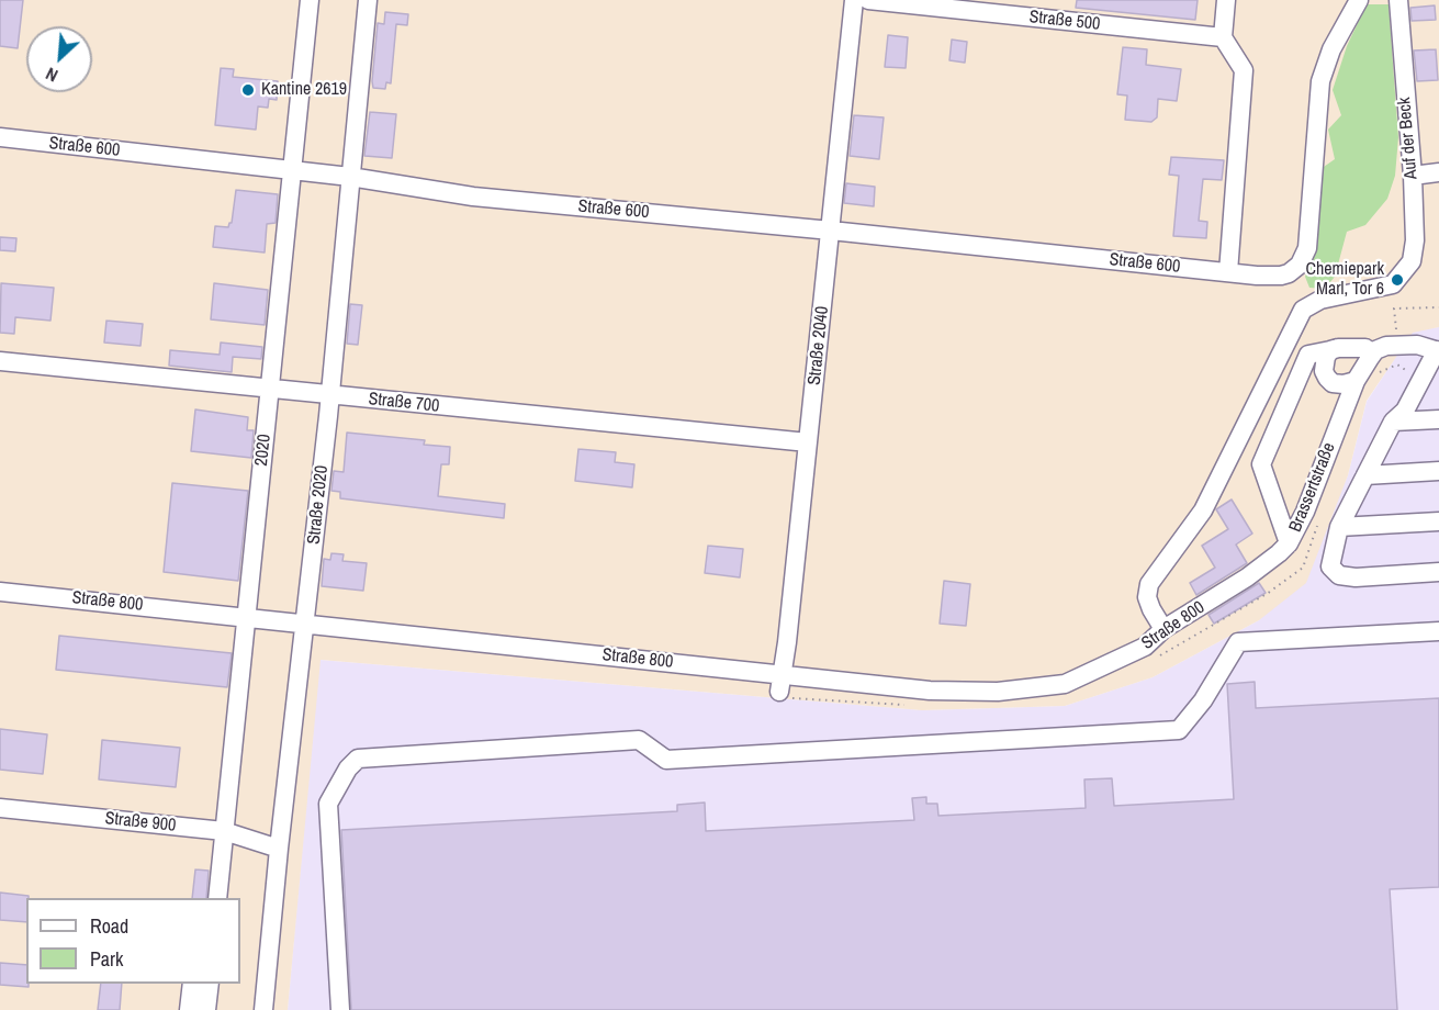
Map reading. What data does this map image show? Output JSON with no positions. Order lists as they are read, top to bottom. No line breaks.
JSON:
{"streets":{"street":["Straße 500","Auf der Beck","Straße 600","Straße 2040","Straße 700","2020","Brassertstraße","Straße 2020","Straße 800","Straße 900"]},"crossings":[["Auf der Beck","Straße 800"],["Straße 600","Straße 2040"],["Straße 600","2020"],["Straße 600","Straße 2020"],["Straße 2040","Straße 700"],["Straße 2040","Straße 800"],["Straße 700","2020"],["Straße 700","Straße 2020"],["2020","Straße 800"],["2020","Straße 900"],["Brassertstraße","Straße 800"],["Straße 2020","Straße 800"],["Straße 2020","Straße 900"]],"places":["Kantine 2619","Chemiepark Marl, Tor 6"],"legend":["Road","Park"],"north":"bottom left"}
